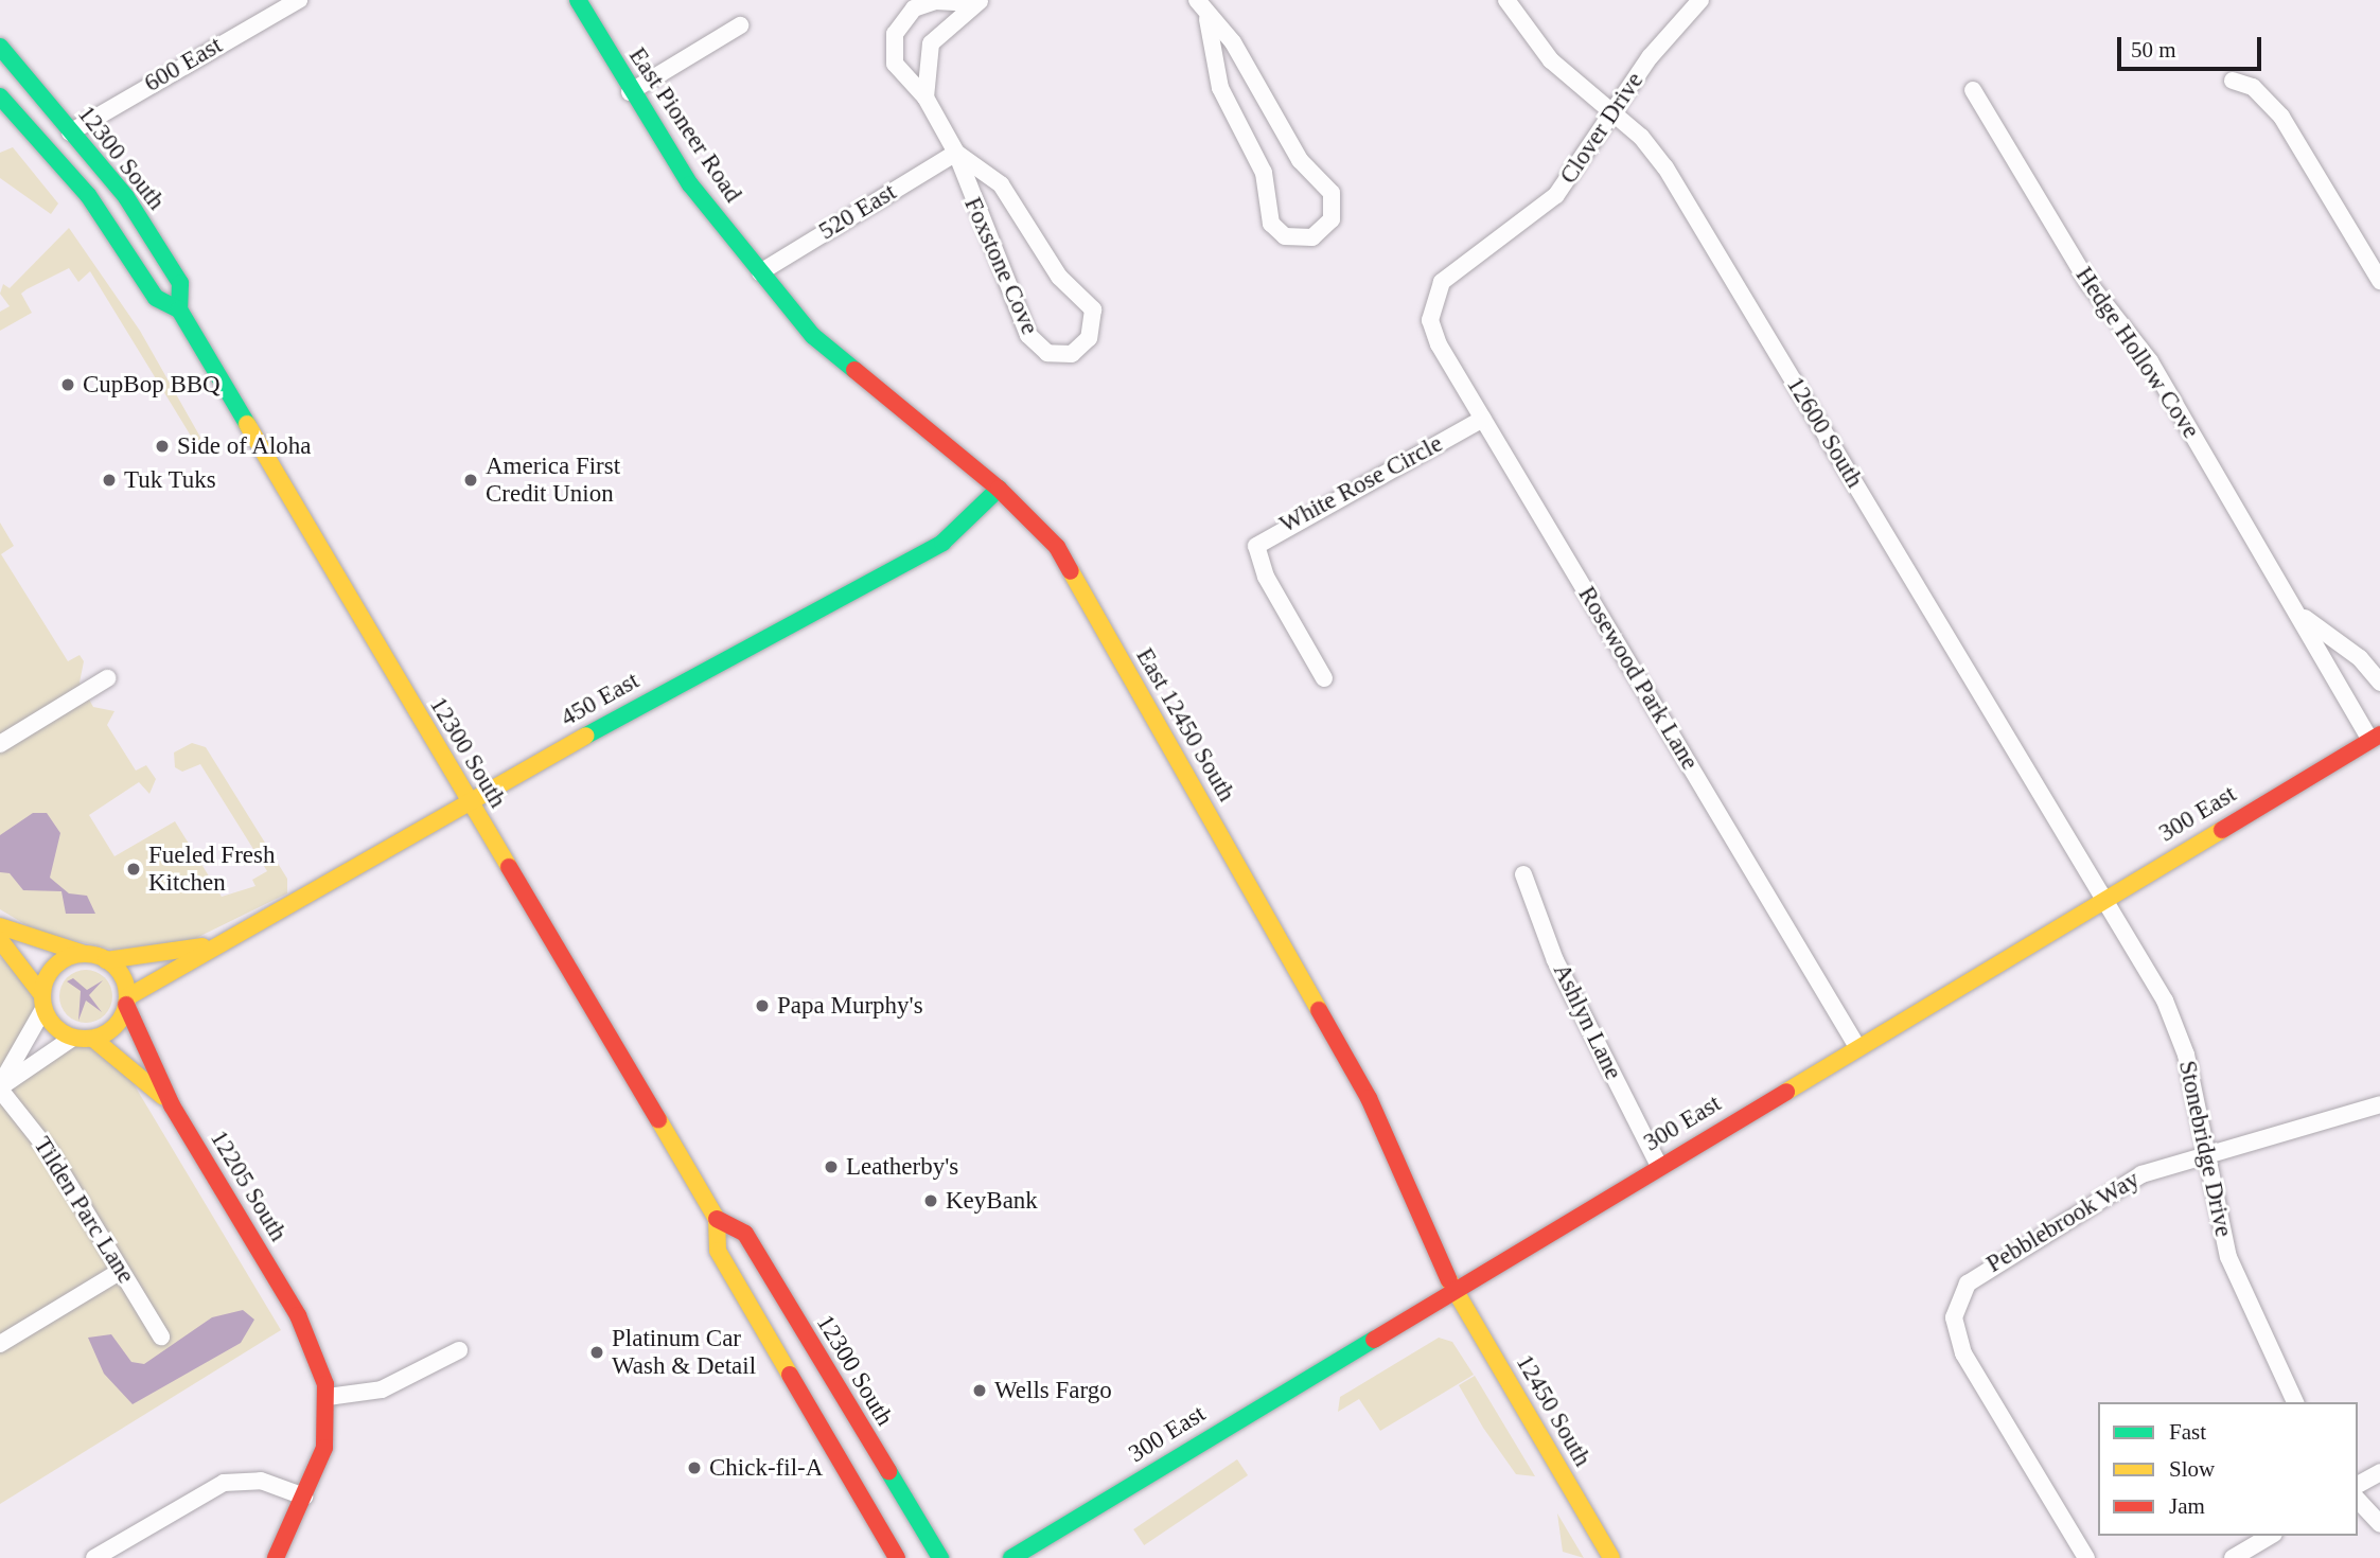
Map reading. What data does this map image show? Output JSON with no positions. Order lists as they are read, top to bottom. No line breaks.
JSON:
{"streets":{"street":["600 East","East Pioneer Road","Clover Drive","12300 South","520 East","Foxstone Cove","Hedge Hollow Cove","12600 South","White Rose Circle","Rosewood Park Lane","450 East","East 12450 South","300 East","Ashlyn Lane","Stonebridge Drive","12205 South","Tilden Parc Lane","Pebblebrook Way","12450 South"]},"crossings":[["600 East","12300 South"],["East Pioneer Road","520 East"],["East Pioneer Road","East 12450 South"],["Clover Drive","12600 South"],["Clover Drive","Rosewood Park Lane"],["12300 South","450 East"],["520 East","Foxstone Cove"],["520 East","East 12450 South"],["Hedge Hollow Cove","300 East"],["12600 South","300 East"],["12600 South","Stonebridge Drive"],["White Rose Circle","Rosewood Park Lane"],["Rosewood Park Lane","300 East"],["450 East","East 12450 South"],["450 East","12205 South"],["East 12450 South","300 East"],["East 12450 South","12450 South"],["300 East","Ashlyn Lane"],["300 East","Stonebridge Drive"],["300 East","12450 South"],["Stonebridge Drive","Pebblebrook Way"]],"places":["CupBop BBQ","Side of Aloha","Tuk Tuks","America First Credit Union","Fueled Fresh Kitchen","Papa Murphy's","Leatherby's","KeyBank","Platinum Car Wash & Detail","Wells Fargo","Chick-fil-A"],"legend":["Fast","Slow","Jam"],"scale_bar":"50 m"}
